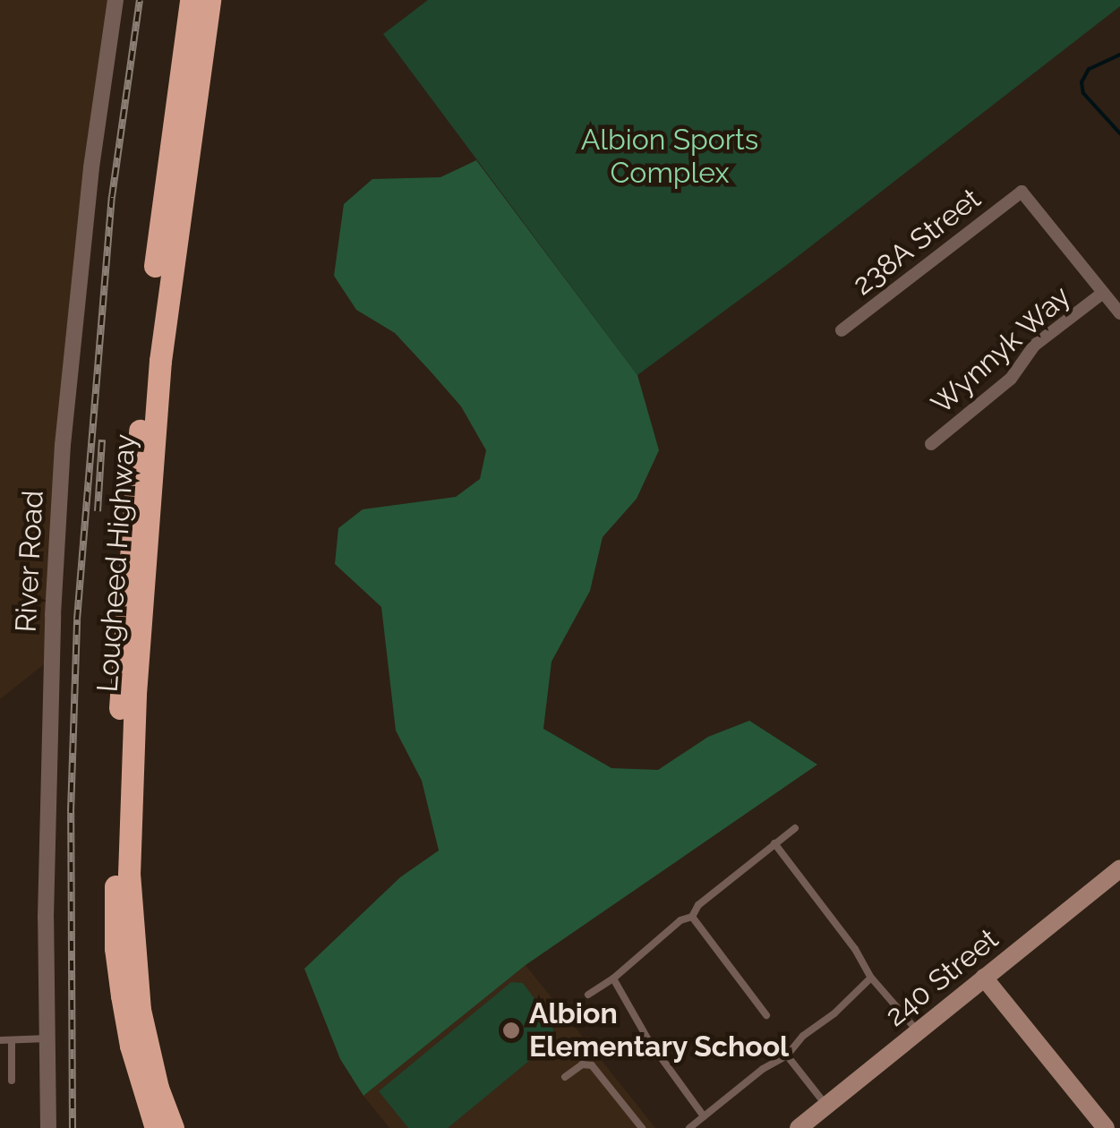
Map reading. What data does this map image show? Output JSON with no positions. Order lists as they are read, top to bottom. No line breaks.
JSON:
{"streets":{"highway":["Lougheed Highway"],"main road":["240 Street"],"street":["238A Street","Wynnyk Way","River Road"]},"crossings":[["238A Street","Wynnyk Way"]],"parks":["Albion Sports Complex"],"places":["Albion Elementary School"]}
